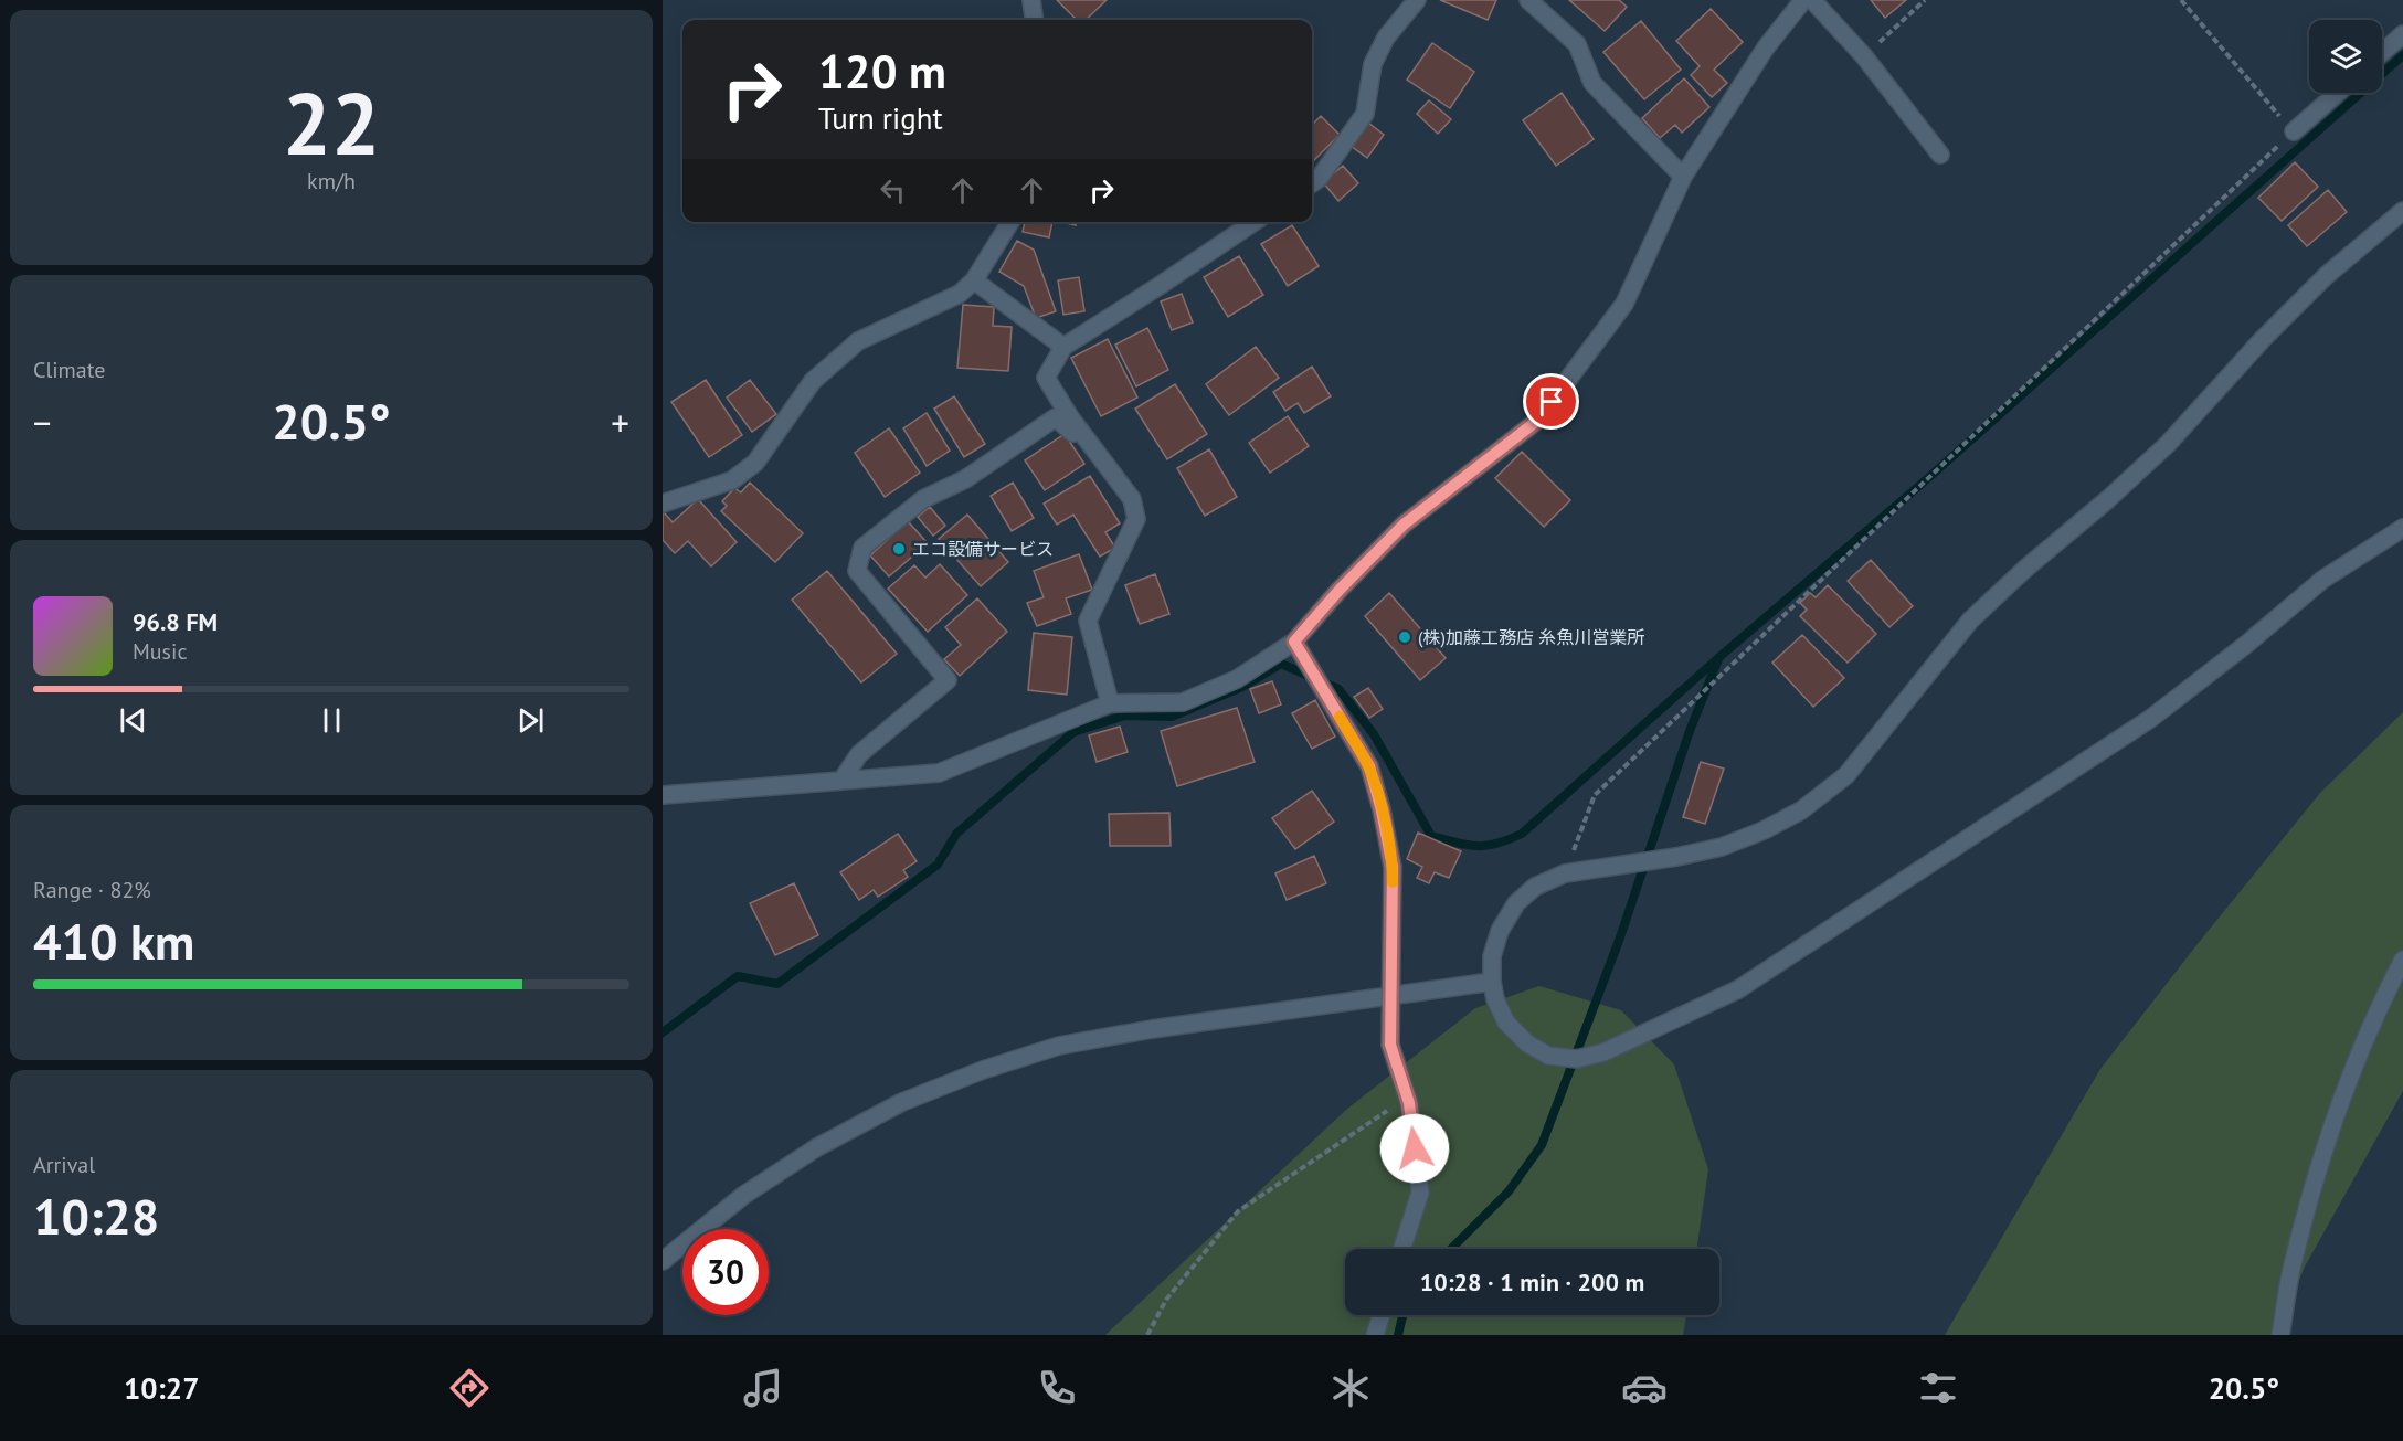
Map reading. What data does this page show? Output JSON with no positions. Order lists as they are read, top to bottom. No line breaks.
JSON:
{"places":["エコ設備サービス","(株)加藤工務店 糸魚川営業所"],"page":{"tile":[["22","km/h"],"Climate",["Range · 82%","410 km"],["Arrival","10:28"]],"turn":["120 m","Turn right"],"heat":["−","20.5°","+"],"song":["96.8 FM","Music"],"limit":"30","trip":"10:28 · 1 min · 200 m","tabs":["10:27","20.5°"]}}
